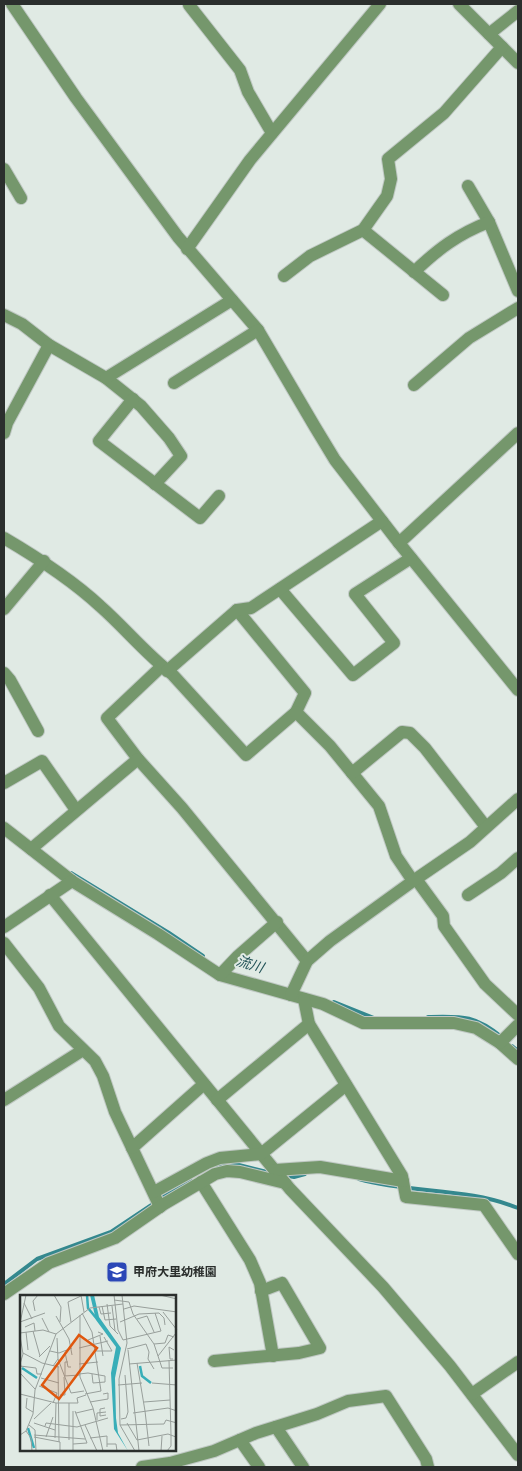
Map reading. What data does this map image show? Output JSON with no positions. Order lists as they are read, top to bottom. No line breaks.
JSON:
{"water":["流川"],"places":{"school or university":["甲府大里幼稚園"]}}
